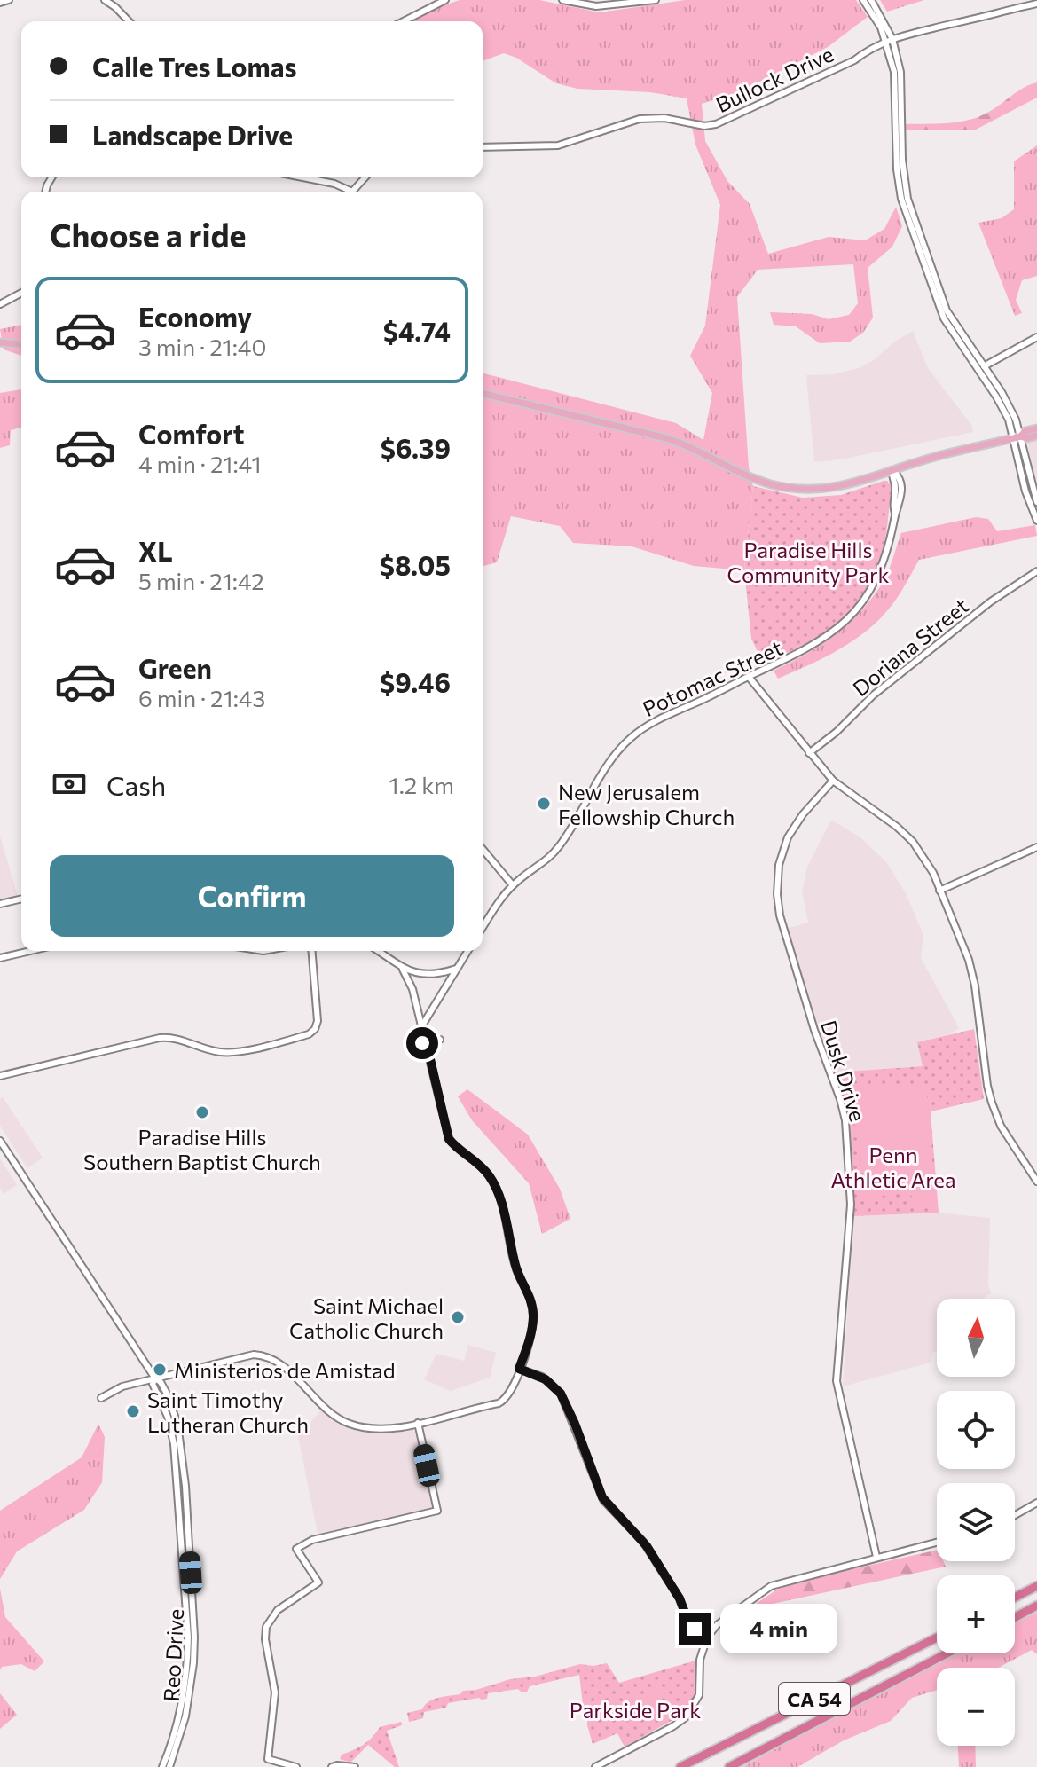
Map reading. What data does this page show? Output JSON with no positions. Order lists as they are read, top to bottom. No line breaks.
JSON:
{"streets":{"highway":["CA 54"],"street":["Bullock Drive","Doriana Street","Potomac Street","Dusk Drive","Reo Drive"]},"parks":["Paradise Hills Community Park","Penn Athletic Area","Parkside Park"],"places":["New Jerusalem Fellowship Church","Paradise Hills Southern Baptist Church","Saint Michael Catholic Church","Ministerios de Amistad","Saint Timothy Lutheran Church"],"north":"top","page":{"banner":["Calle Tres Lomas","Landscape Drive"],"heading":"Choose a ride","list":[{"name":"Economy","note":"3 min · 21:40","value":"$4.74"},{"name":"Comfort","note":"4 min · 21:41","value":"$6.39"},{"name":"XL","note":"5 min · 21:42","value":"$8.05"},{"name":"Green","note":"6 min · 21:43","value":"$9.46"}],"pay":["Cash","1.2 km"],"buttons":"Confirm","map_buttons":["+","−"],"bubble":"4 min"}}
